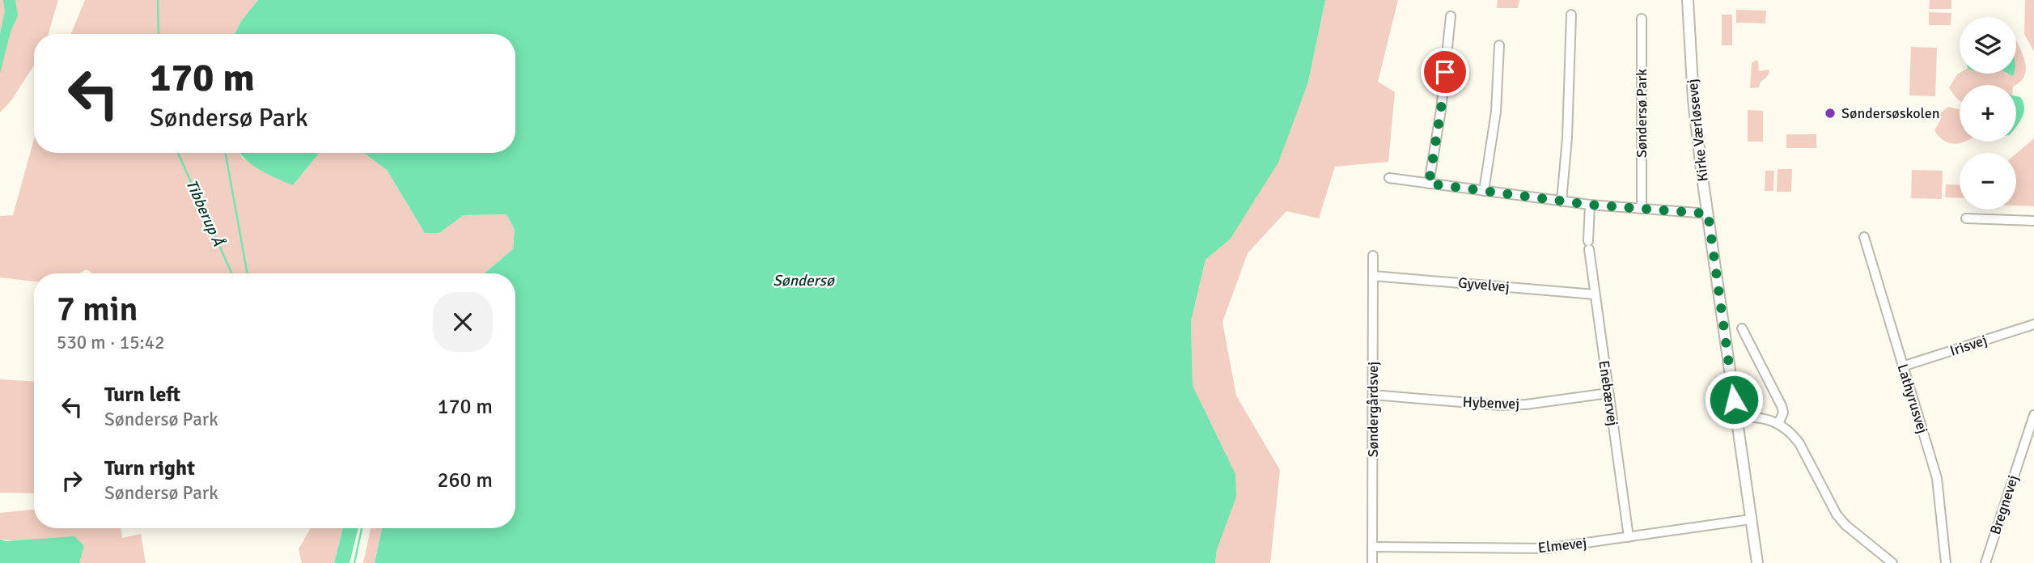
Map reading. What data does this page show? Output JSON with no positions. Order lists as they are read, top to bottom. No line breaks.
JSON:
{"streets":{"street":["Søndersø Park","Kirke Værløsevej","Gyvelvej","Irisvej","Enebærvej","Lathyrusvej","Hybenvej","Søndergårdsvej","Bregnevej","Elmevej"]},"crossings":[["Kirke Værløsevej","Elmevej"],["Gyvelvej","Enebærvej"],["Gyvelvej","Søndergårdsvej"],["Irisvej","Lathyrusvej"],["Enebærvej","Hybenvej"],["Enebærvej","Elmevej"],["Hybenvej","Søndergårdsvej"],["Søndergårdsvej","Elmevej"]],"water":["Tibberup Å","Søndersø"],"places":["Søndersøskolen"],"page":{"map_buttons":["+","−"],"turn":["170 m","Søndersø Park"],"heading":["7 min","530 m · 15:42"],"list":[{"name":"Turn left","note":"Søndersø Park","value":"170 m"},{"name":"Turn right","note":"Søndersø Park","value":"260 m"}]}}
